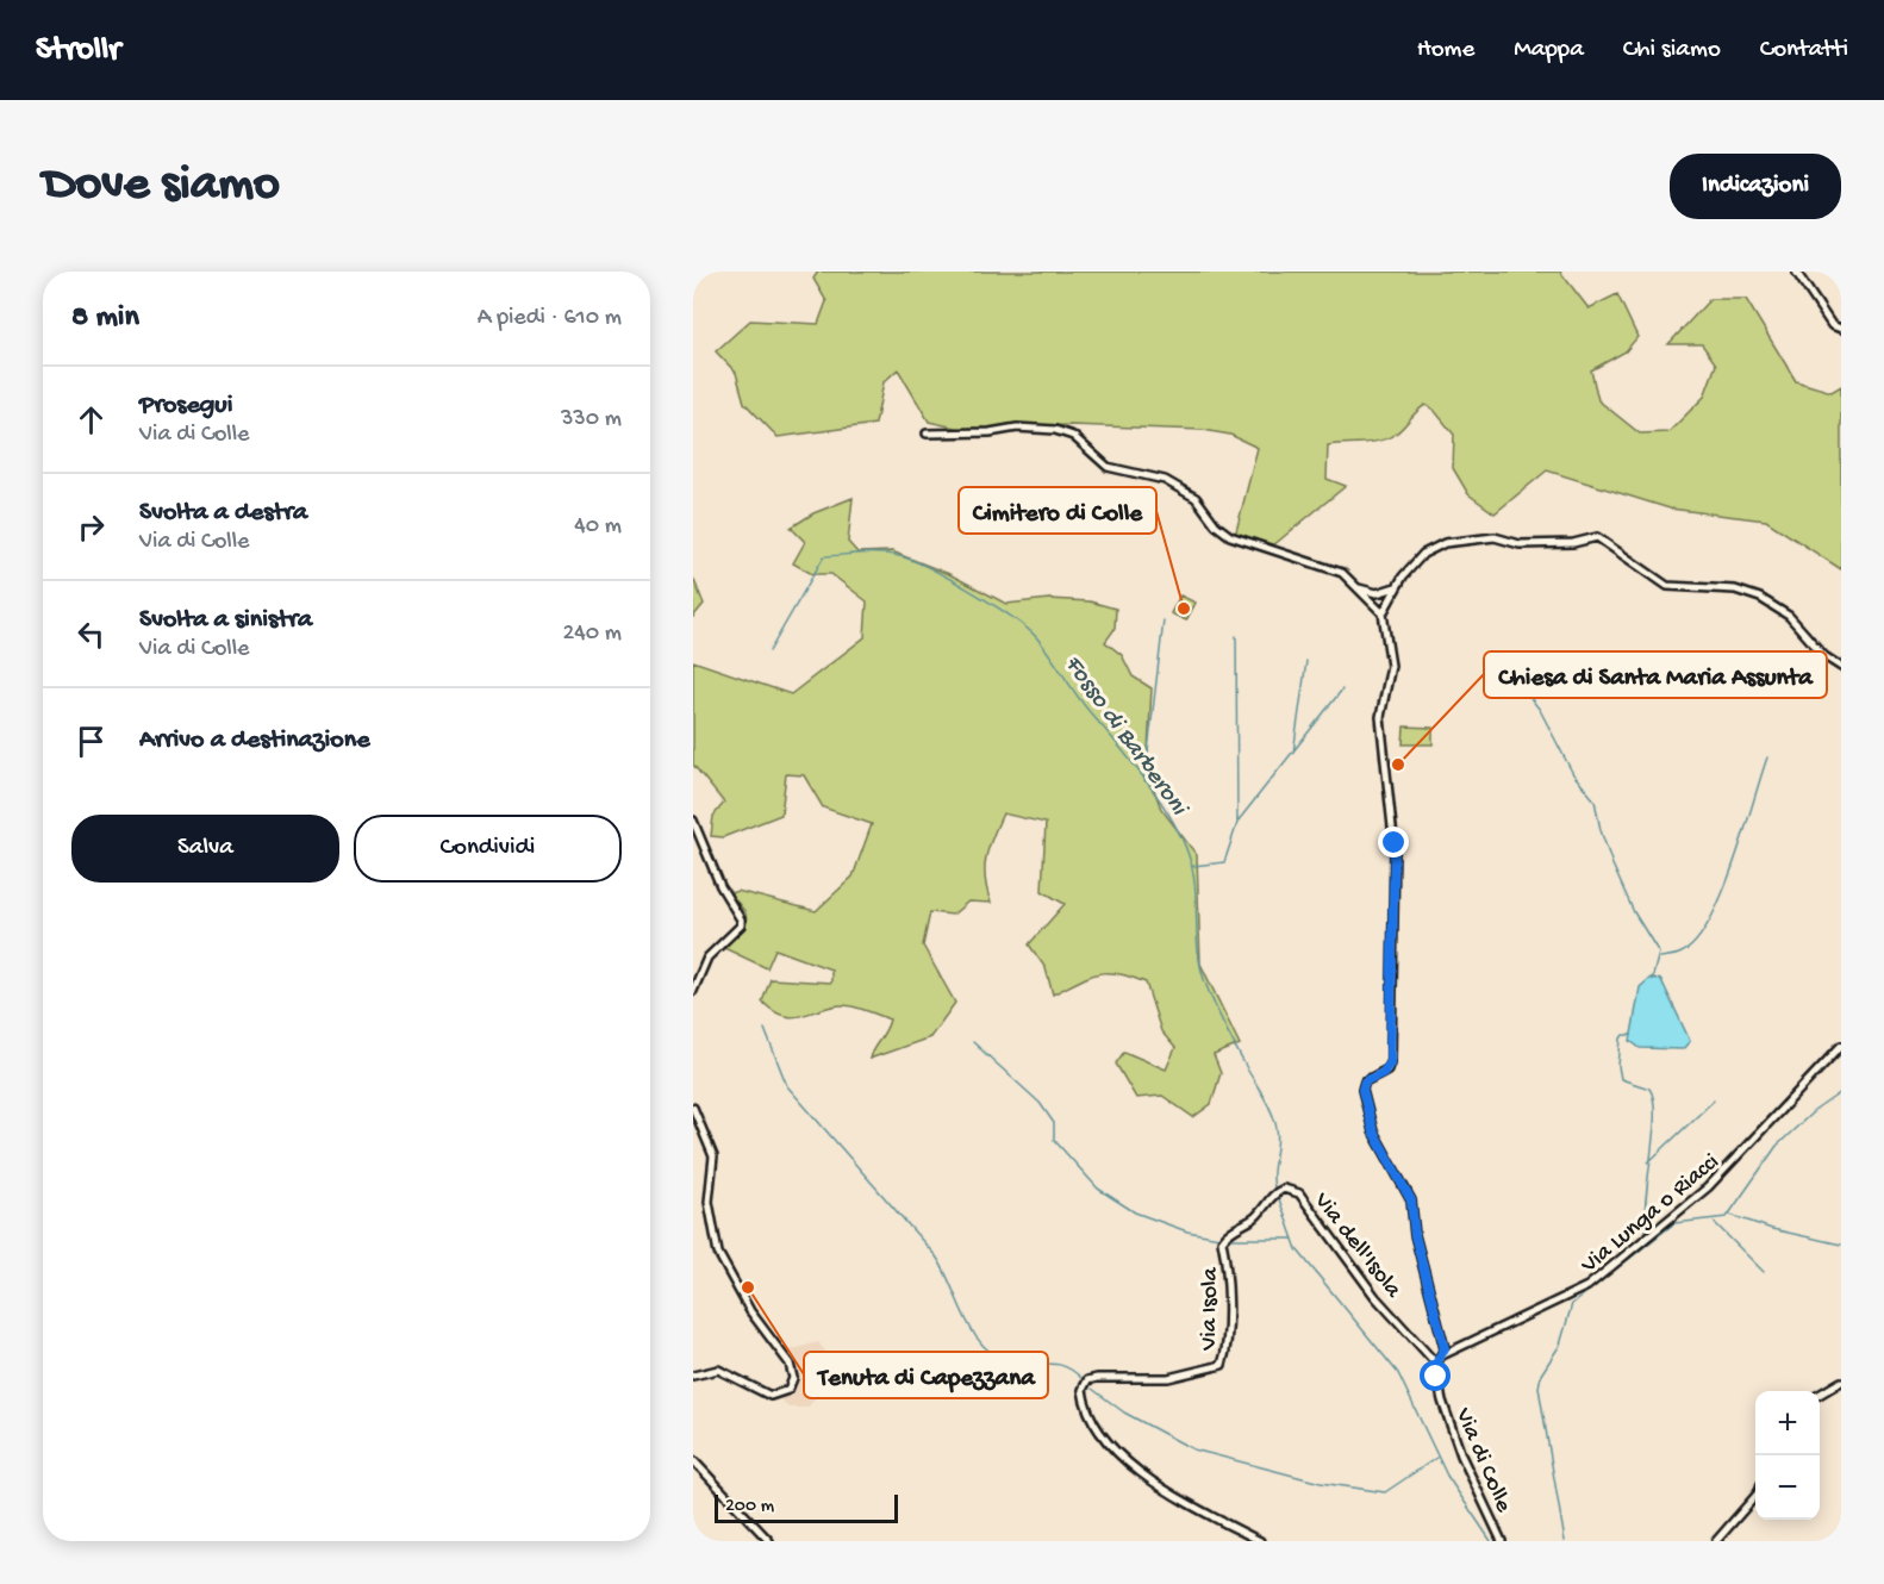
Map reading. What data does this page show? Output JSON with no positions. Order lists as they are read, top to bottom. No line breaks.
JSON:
{"streets":{"street":["Via Lunga o Riacci","Via dell'Isola","Via Isola","Via di Colle"]},"crossings":[["Via dell'Isola","Via Isola"],["Via dell'Isola","Via di Colle"]],"water":["Fosso di Barberoni"],"places":["Cimitero di Colle","Chiesa di Santa Maria Assunta","Tenuta di Capezzana"],"scale_bar":"200 m","page":{"header":"Strollr","nav":["Home","Mappa","Chi siamo","Contatti"],"buttons":["Indicazioni",["Salva","Condividi"]],"title":"Dove siamo","heading":["8 min","A piedi · 610 m"],"list":[["Prosegui","Via di Colle","330 m"],["Svolta a destra","Via di Colle","40 m"],["Svolta a sinistra","Via di Colle","240 m"],"Arrivo a destinazione"],"map_buttons":["+","−"],"scale":"200 m"}}
